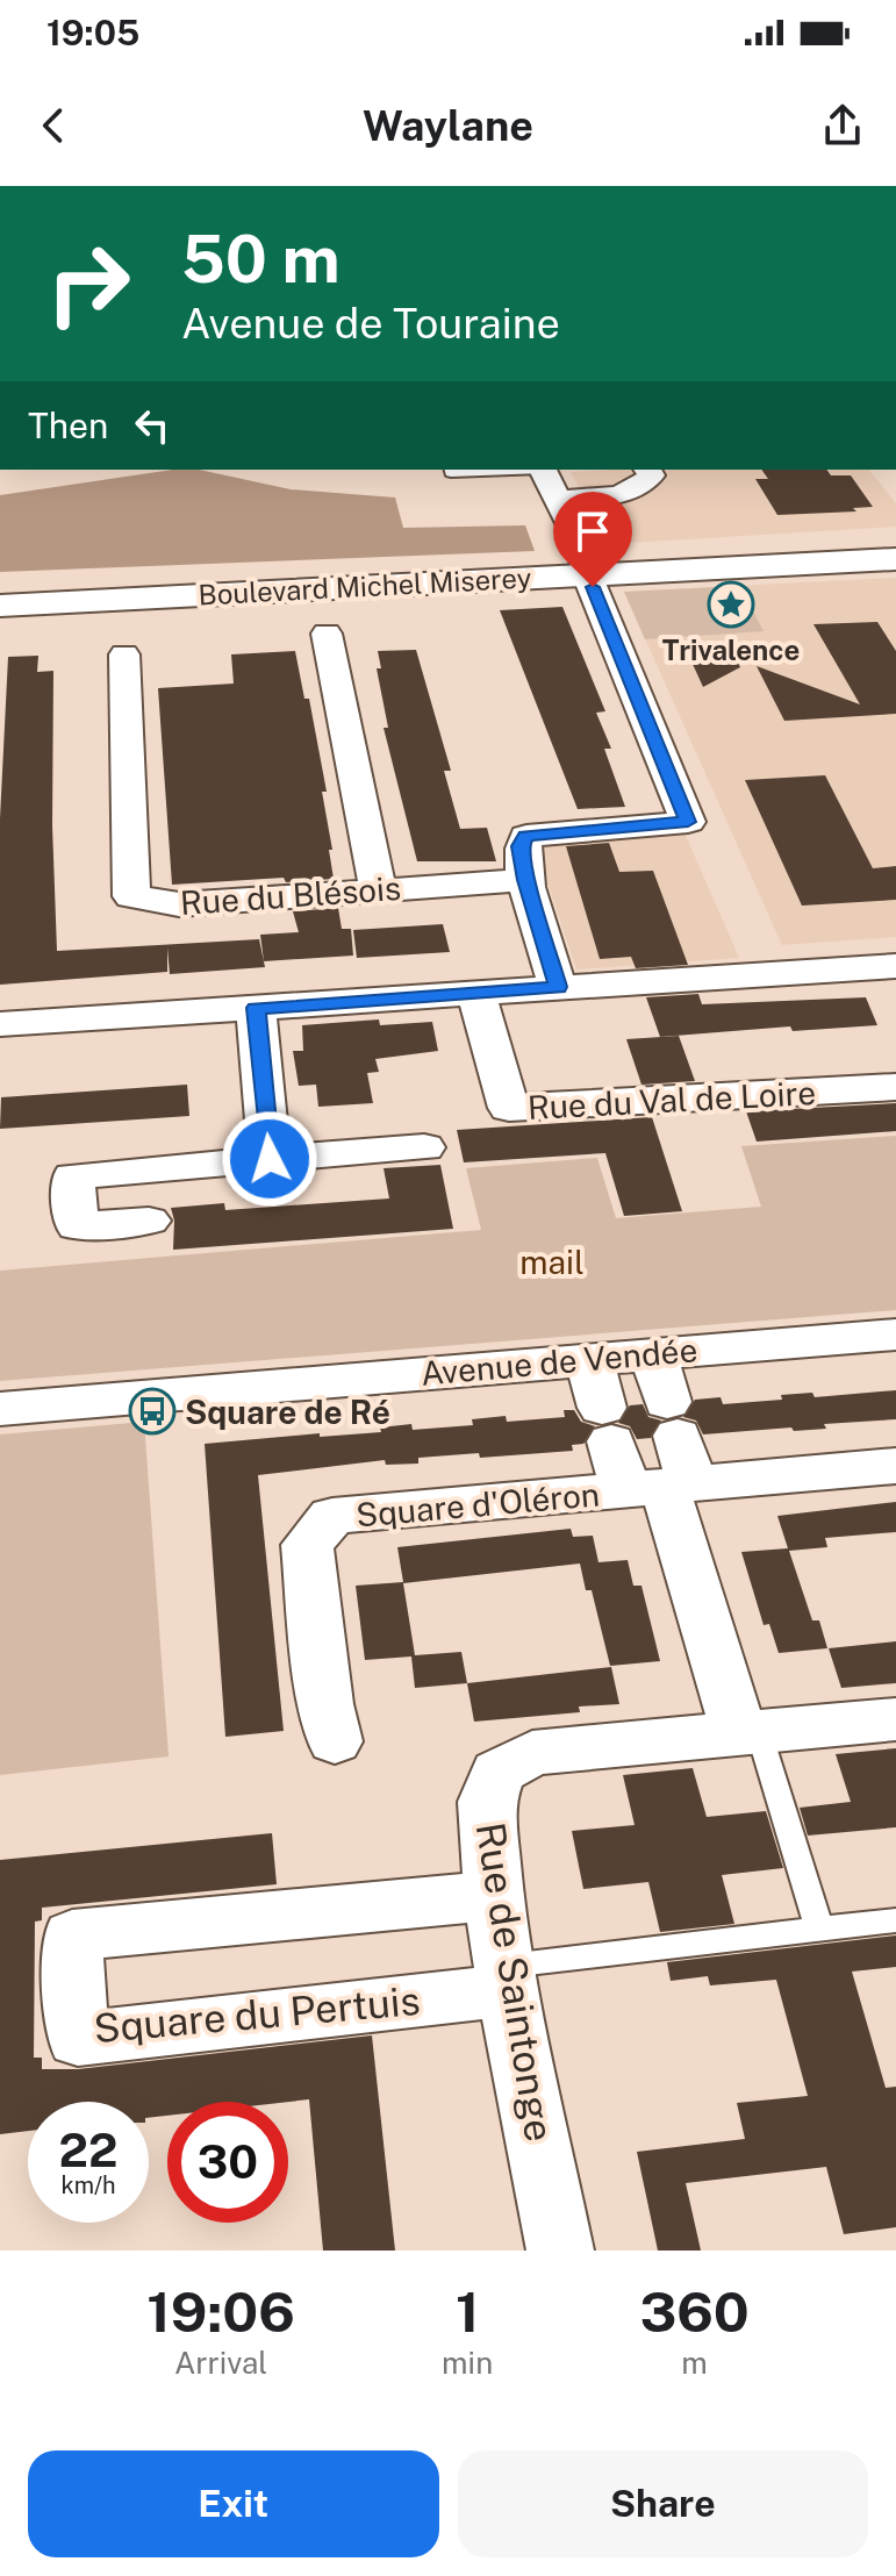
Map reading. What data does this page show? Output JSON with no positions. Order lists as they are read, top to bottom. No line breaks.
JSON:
{"streets":{"street":["Boulevard Michel Miserey","Rue du Blésois","Rue du Val de Loire","Avenue de Vendée","Square d'Oléron","Rue de Saintonge","Square du Pertuis"]},"crossings":[["Rue de Saintonge","Square du Pertuis"]],"parks":["mail"],"places":{"place":["Trivalence"],"bus stop":["Square de Ré"]},"page":{"status":"19:05","header":"Waylane","turn":["50 m","Avenue de Touraine"],"then":"Then","speed":"22 km/h","limit":"30","eta":["19:06","Arrival","1","min","360","m"],"buttons":["Exit","Share"]}}
